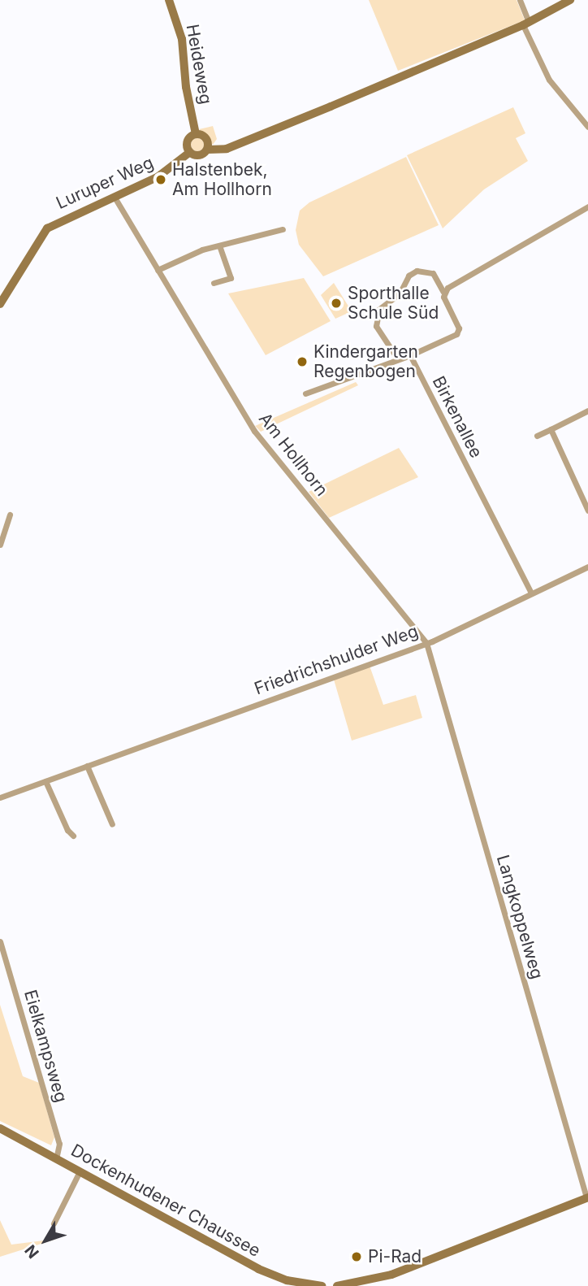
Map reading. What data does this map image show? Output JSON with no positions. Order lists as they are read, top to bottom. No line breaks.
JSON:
{"streets":{"street":["Heideweg","Luruper Weg","Birkenallee","Am Hollhorn","Friedrichshulder Weg","Langkoppelweg","Eielkampsweg","Dockenhudener Chaussee"]},"crossings":[["Heideweg","Luruper Weg"],["Luruper Weg","Am Hollhorn"],["Birkenallee","Friedrichshulder Weg"],["Am Hollhorn","Friedrichshulder Weg"],["Am Hollhorn","Langkoppelweg"],["Friedrichshulder Weg","Langkoppelweg"],["Eielkampsweg","Dockenhudener Chaussee"]],"places":["Halstenbek, Am Hollhorn","Sporthalle Schule Süd","Kindergarten Regenbogen","Pi-Rad"],"north":"bottom left"}
